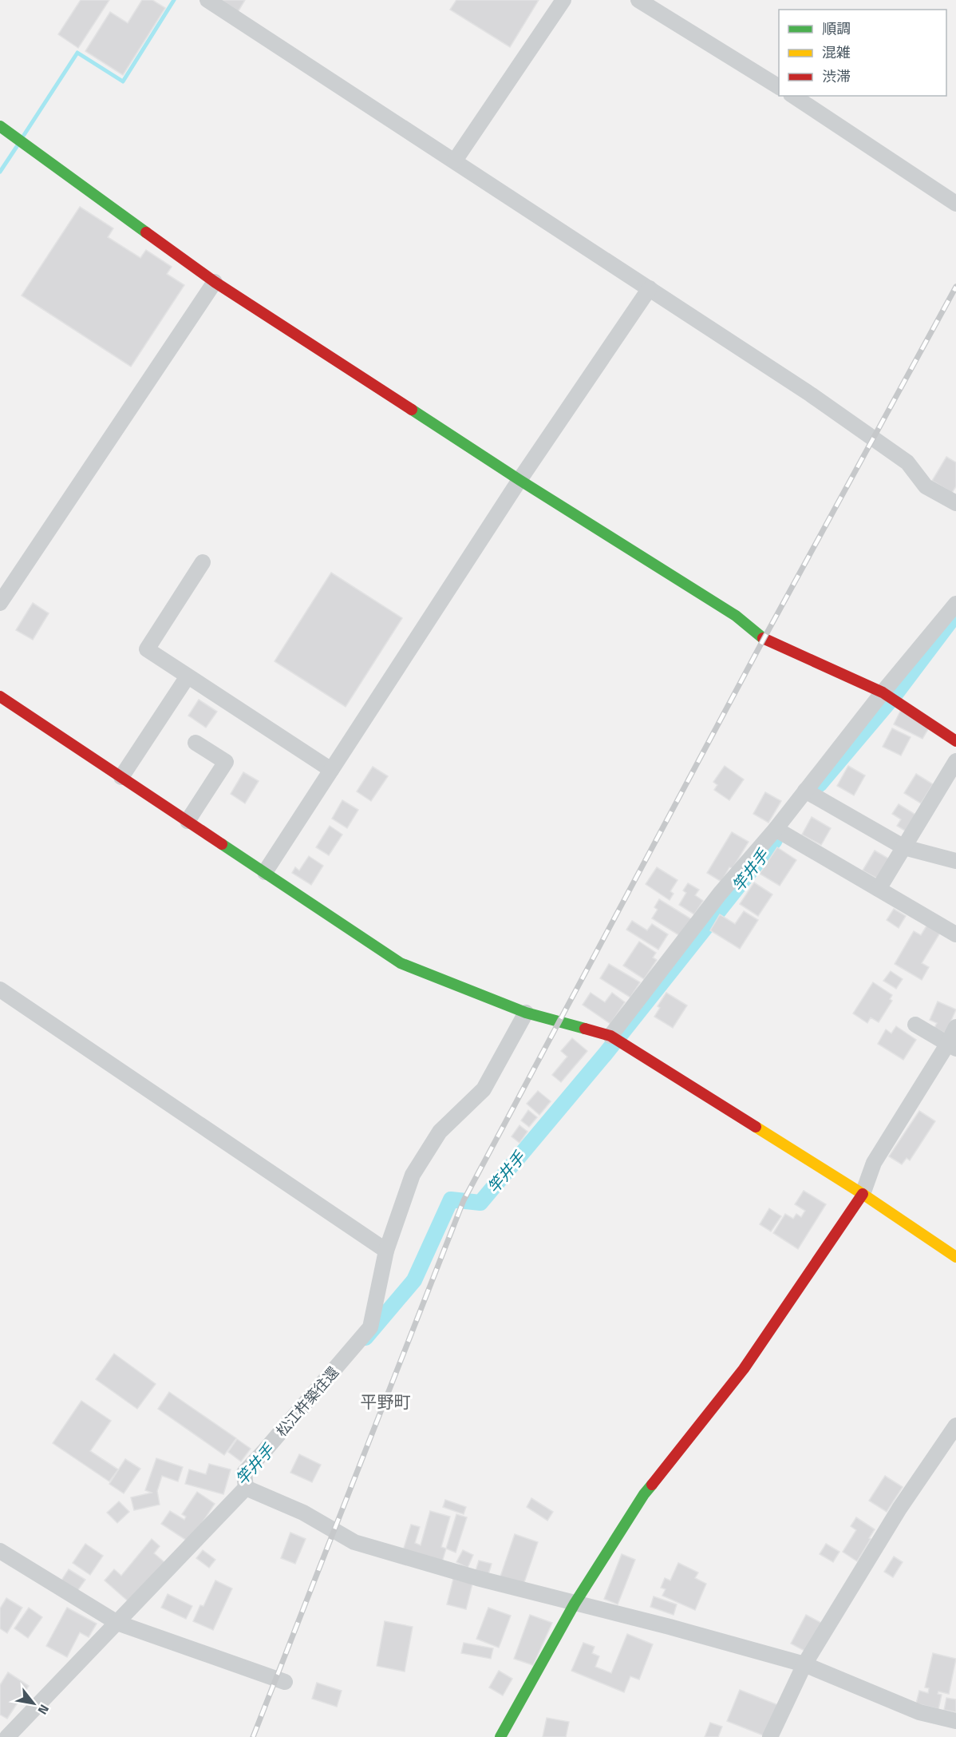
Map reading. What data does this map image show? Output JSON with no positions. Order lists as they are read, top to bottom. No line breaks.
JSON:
{"streets":{"street":["松江杵築往還"]},"districts":["平野町"],"water":["竿井手"],"legend":["順調","混雑","渋滞"],"north":"bottom right"}
